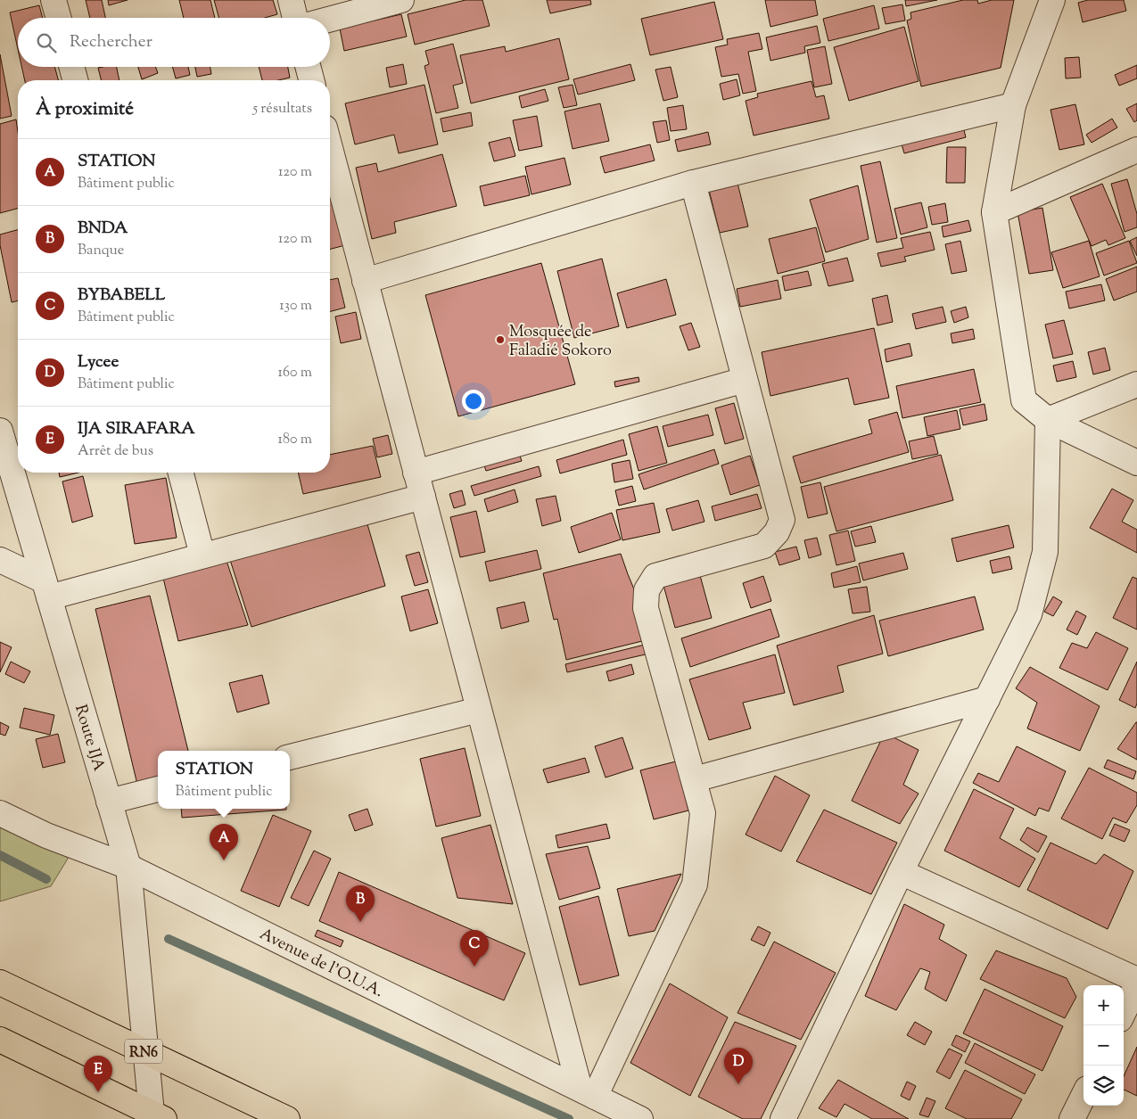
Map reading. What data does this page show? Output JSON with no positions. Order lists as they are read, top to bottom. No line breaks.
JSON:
{"streets":{"highway":["RN6"],"street":["Route IJA","Avenue de l'O.U.A."]},"crossings":[["Route IJA","Avenue de l'O.U.A."],["Route IJA","RN6"]],"places":["Mosquée de Faladié Sokoro"],"page":{"search":"Rechercher","heading":["À proximité","5 résultats"],"list":[{"mark":"A","name":"STATION","note":"Bâtiment public","value":"120 m"},{"mark":"B","name":"BNDA","note":"Banque","value":"120 m"},{"mark":"C","name":"BYBABELL","note":"Bâtiment public","value":"130 m"},{"mark":"D","name":"Lycee","note":"Bâtiment public","value":"160 m"},{"mark":"E","name":"IJA SIRAFARA","note":"Arrêt de bus","value":"180 m"}],"popup":["STATION","Bâtiment public"],"pins":["A","B","C","D","E"],"map_buttons":["+","−"]}}
